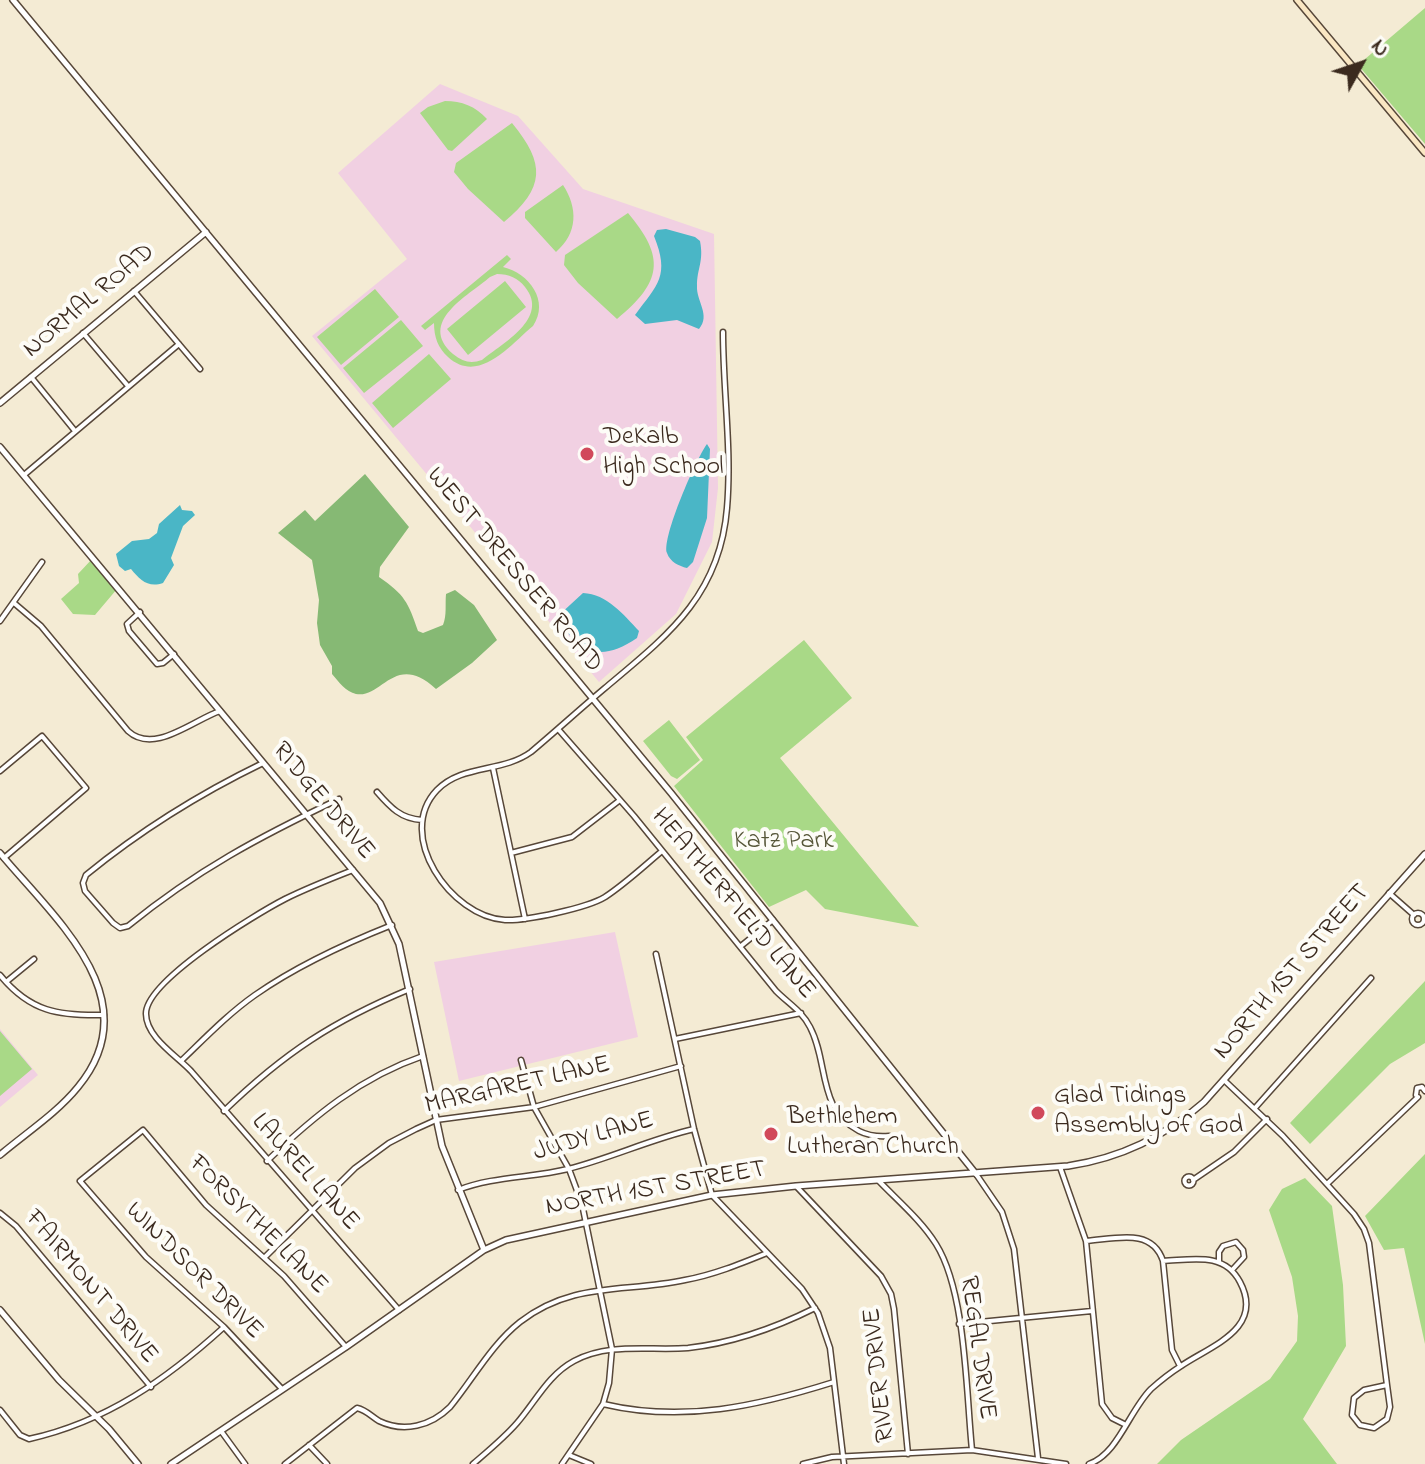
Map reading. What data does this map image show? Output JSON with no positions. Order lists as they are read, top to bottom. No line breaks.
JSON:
{"streets":{"street":["NORMAL ROAD","WEST DRESSER ROAD","RIDGE DRIVE","HEATHERFIELD LANE","NORTH 1ST STREET","MARGARET LANE","JUDY LANE","LAUREL LANE","FORSYTHE LANE","WINDSOR DRIVE","FAIRMONT DRIVE","REGAL DRIVE","RIVER DRIVE"]},"crossings":[["NORMAL ROAD","WEST DRESSER ROAD"],["WEST DRESSER ROAD","NORTH 1ST STREET"],["RIDGE DRIVE","NORTH 1ST STREET"],["RIDGE DRIVE","MARGARET LANE"],["RIDGE DRIVE","JUDY LANE"],["RIDGE DRIVE","LAUREL LANE"],["NORTH 1ST STREET","LAUREL LANE"],["NORTH 1ST STREET","FORSYTHE LANE"],["NORTH 1ST STREET","WINDSOR DRIVE"],["NORTH 1ST STREET","REGAL DRIVE"],["NORTH 1ST STREET","RIVER DRIVE"],["MARGARET LANE","LAUREL LANE"],["MARGARET LANE","FORSYTHE LANE"],["FORSYTHE LANE","WINDSOR DRIVE"]],"parks":["Katz Park"],"places":["DeKalb High School","Glad Tidings Assembly of God","Bethlehem Lutheran Church"],"north":"top right"}
